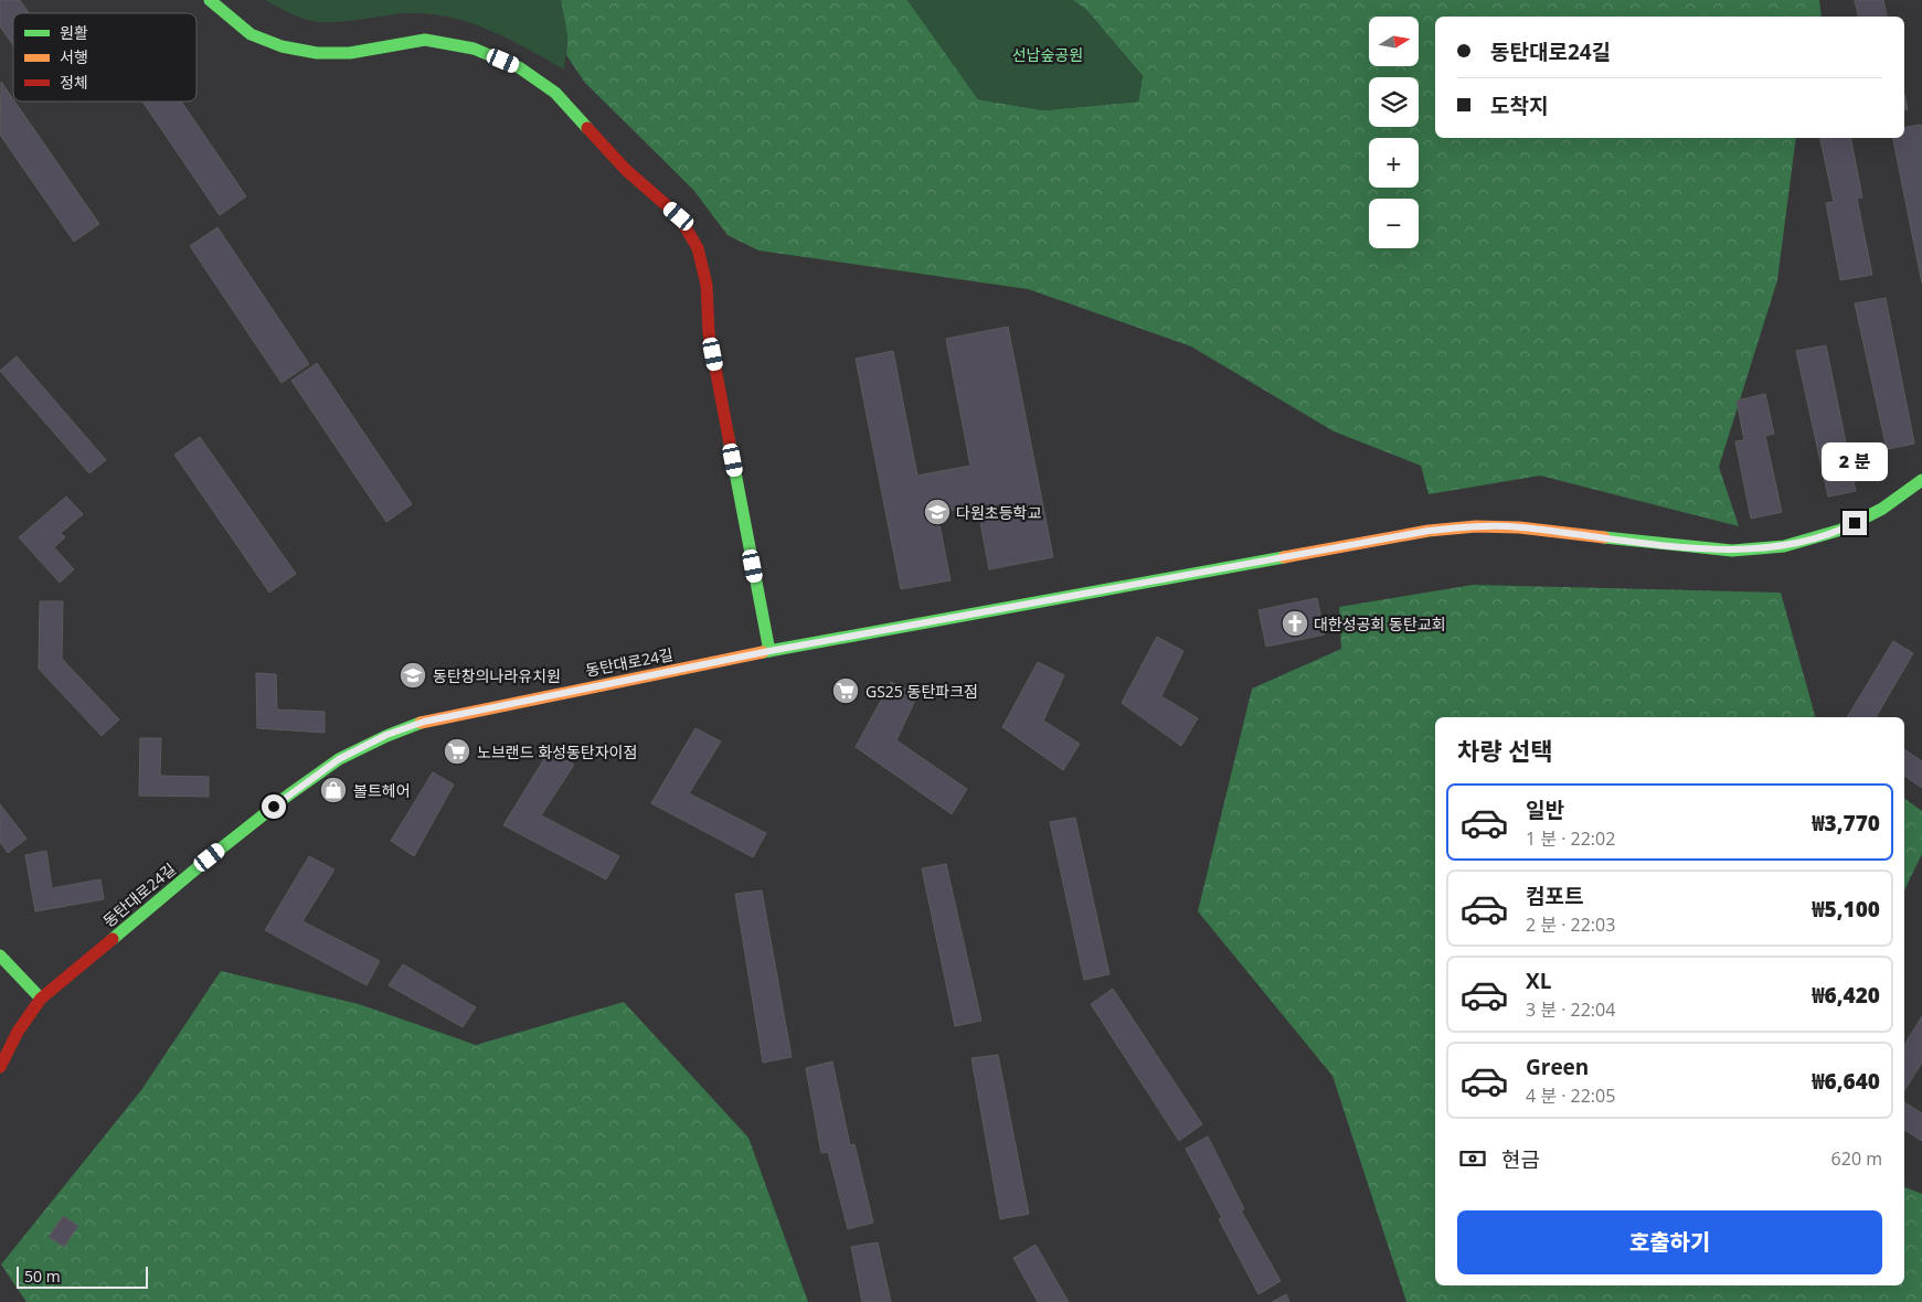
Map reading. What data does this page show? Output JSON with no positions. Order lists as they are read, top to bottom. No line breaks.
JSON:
{"streets":{"street":["동탄대로24길"]},"parks":["선납숲공원"],"places":{"school or university":["다원초등학교","동탄창의나라유치원"],"church":["대한성공회 동탄교회"],"supermarket":["GS25 동탄파크점","노브랜드 화성동탄자이점"],"shop":["볼트헤어"]},"legend":["원활","서행","정체"],"scale_bar":"50 m","north":"right","page":{"map_buttons":["+","−"],"banner":["동탄대로24길","도착지"],"bubble":"2 분","heading":"차량 선택","list":[{"name":"일반","note":"1 분 · 22:02","value":"₩3,770"},{"name":"컴포트","note":"2 분 · 22:03","value":"₩5,100"},{"name":"XL","note":"3 분 · 22:04","value":"₩6,420"},{"name":"Green","note":"4 분 · 22:05","value":"₩6,640"}],"pay":["현금","620 m"],"buttons":"호출하기","scale":"50 m"}}
